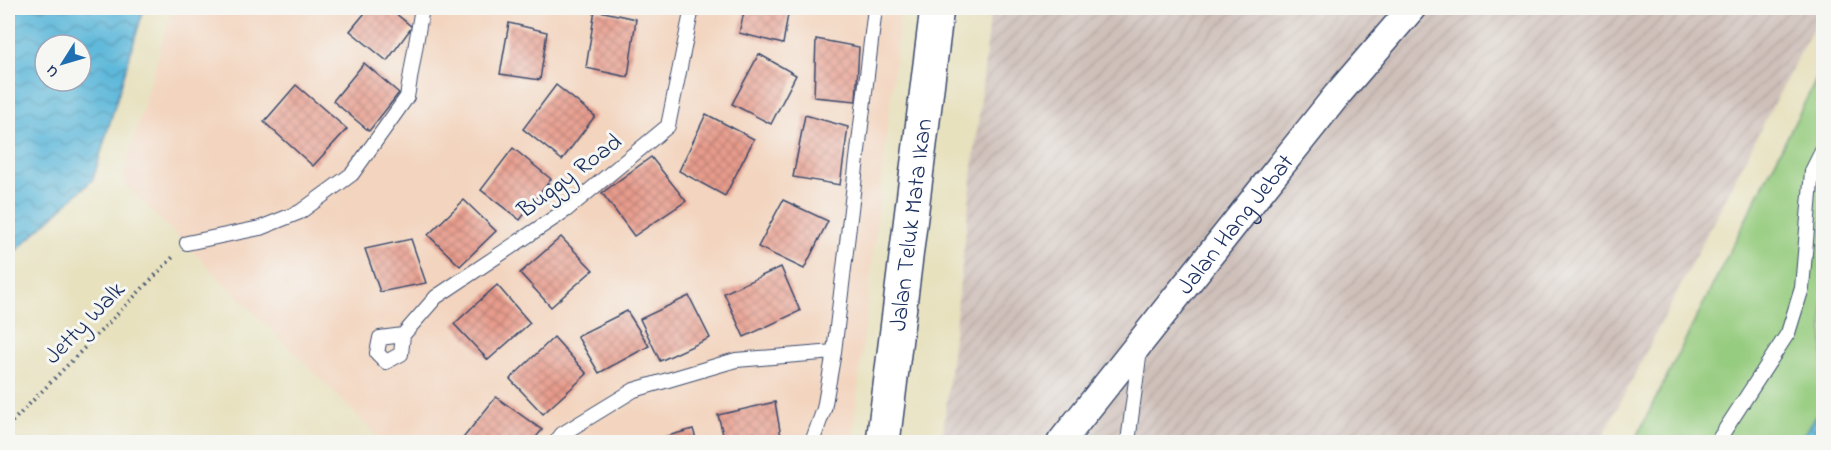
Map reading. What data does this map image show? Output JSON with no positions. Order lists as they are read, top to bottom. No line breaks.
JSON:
{"streets":{"main road":["Jalan Teluk Mata Ikan"],"street":["Jalan Hang Jebat"],"lane":["Buggy Road"],"path":["Jetty Walk"]},"north":"bottom left"}
